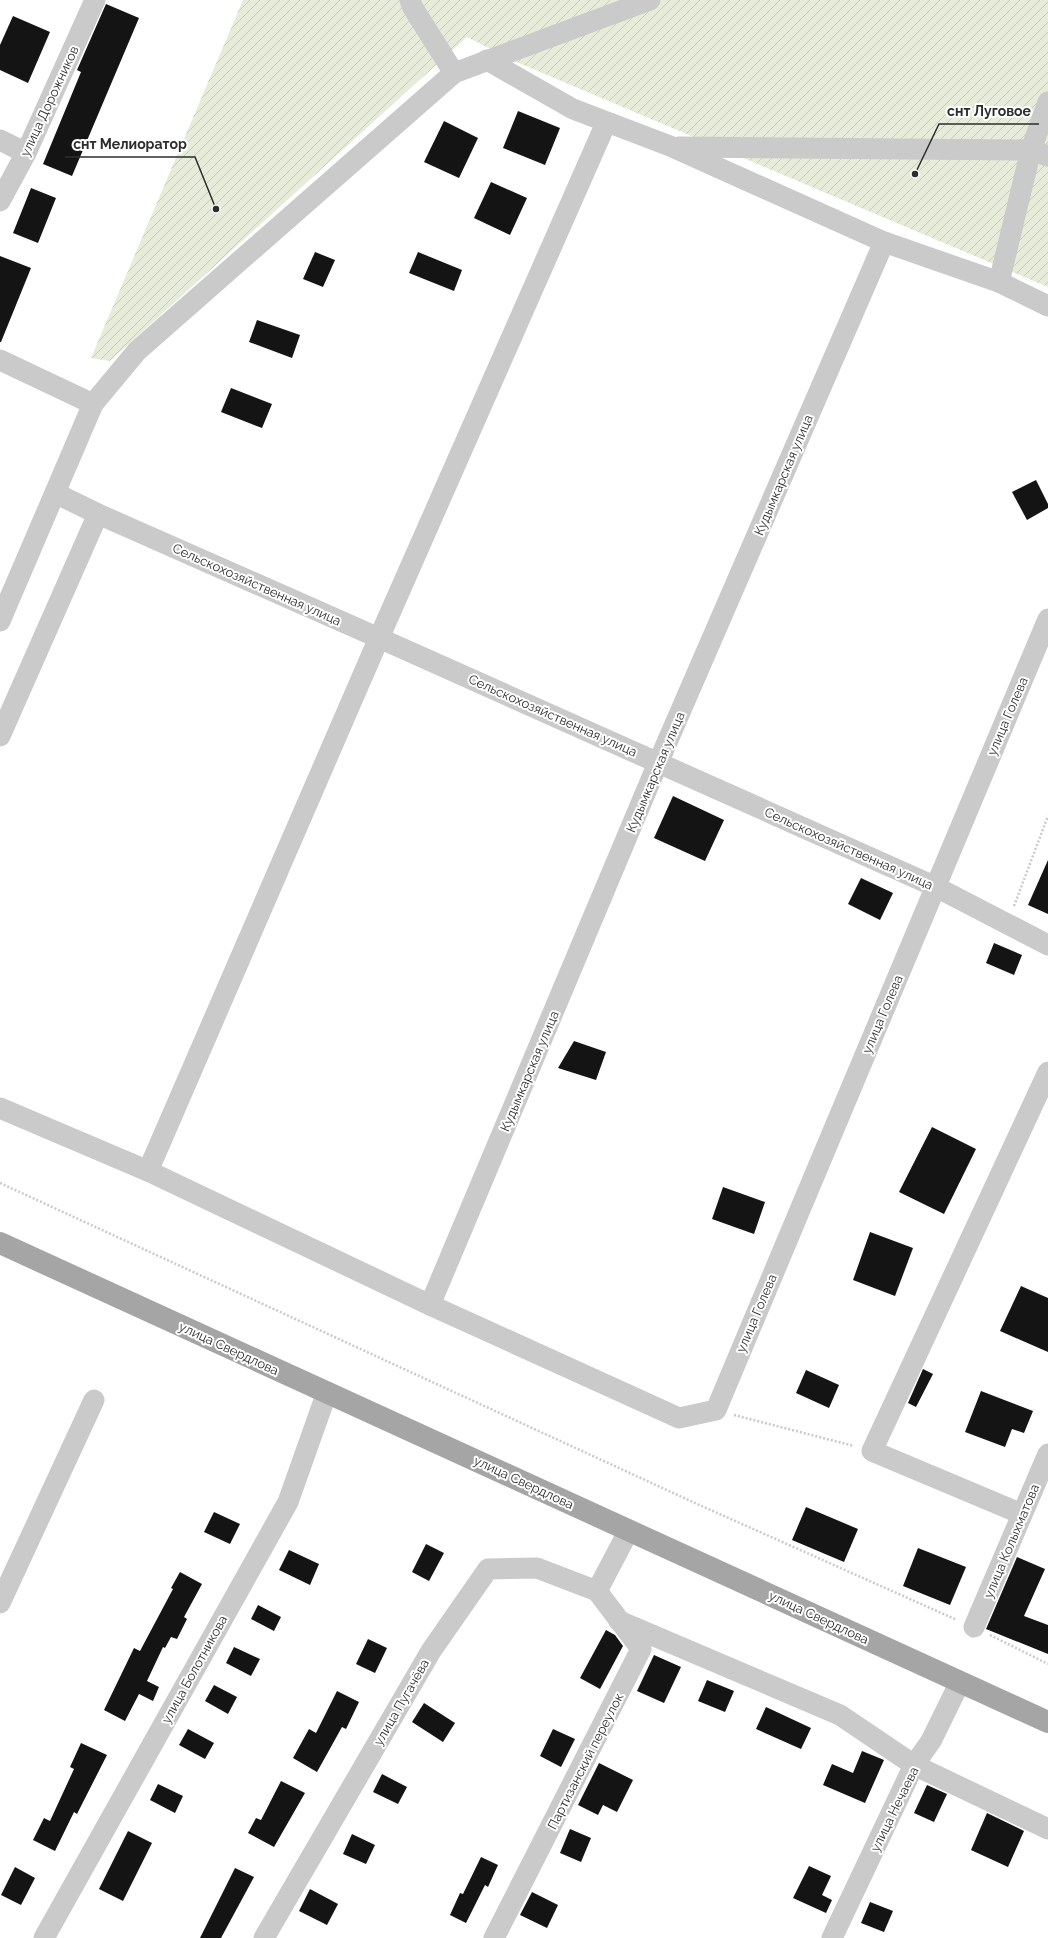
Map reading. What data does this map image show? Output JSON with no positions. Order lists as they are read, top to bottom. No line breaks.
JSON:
{"streets":{"main road":["улица Свердлова"],"street":["улица Дорожников","Кудымкарская улица","Сельскохозяйственная улица","улица Голева","улица Колыхматова","улица Болотникова","улица Пугачёва","Партизанский переулок","улица Нечаева"]},"crossings":[["Кудымкарская улица","Сельскохозяйственная улица"],["Сельскохозяйственная улица","улица Голева"],["улица Свердлова","улица Болотникова"],["улица Свердлова","улица Нечаева"],["улица Пугачёва","Партизанский переулок"]],"places":["снт Луговое","снт Мелиоратор"]}
